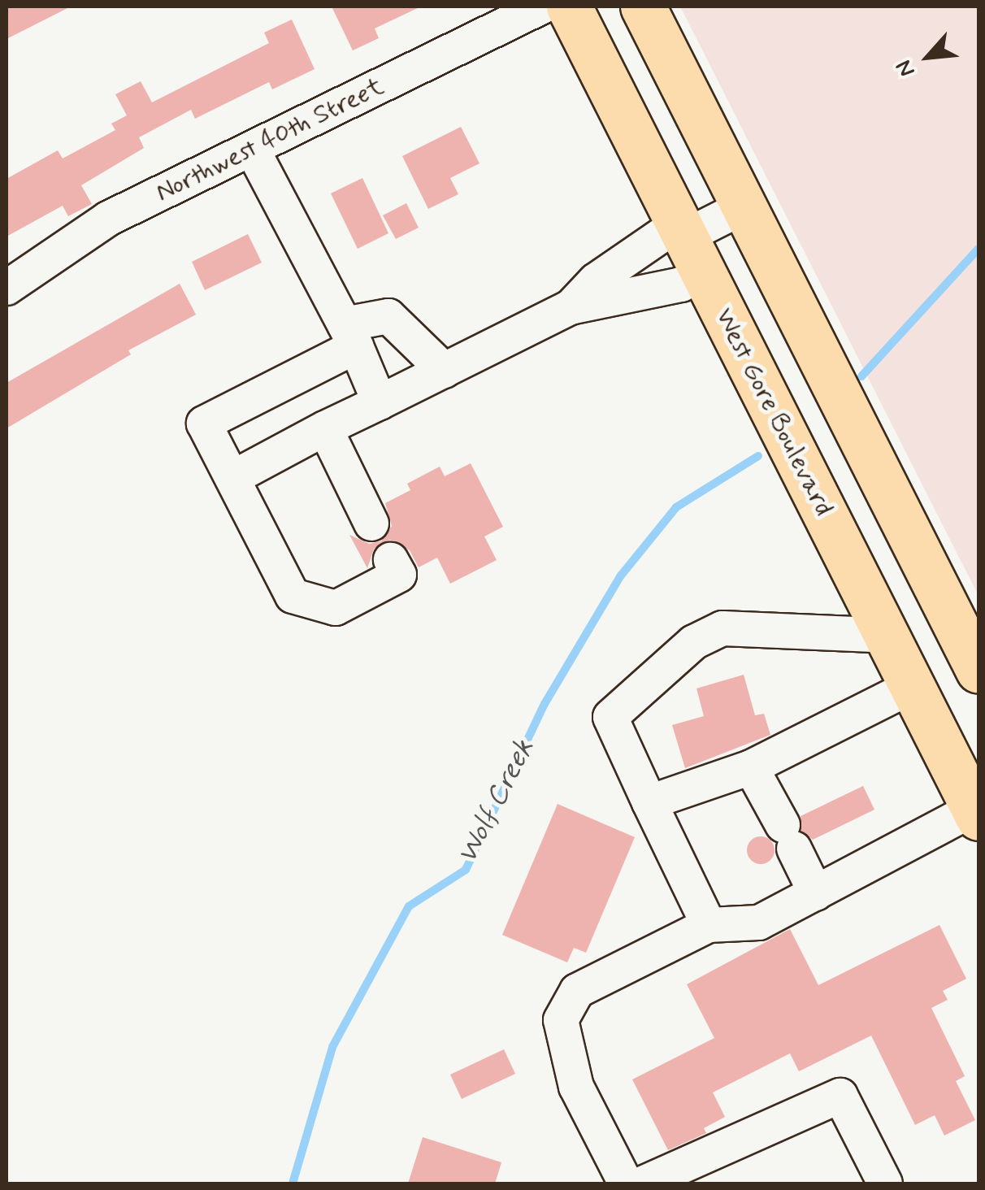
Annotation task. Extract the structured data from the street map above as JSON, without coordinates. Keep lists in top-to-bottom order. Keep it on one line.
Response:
{"streets":{"main road":["West Gore Boulevard"],"street":["Northwest 40th Street"]},"water":["Wolf Creek"],"north":"bottom left"}
